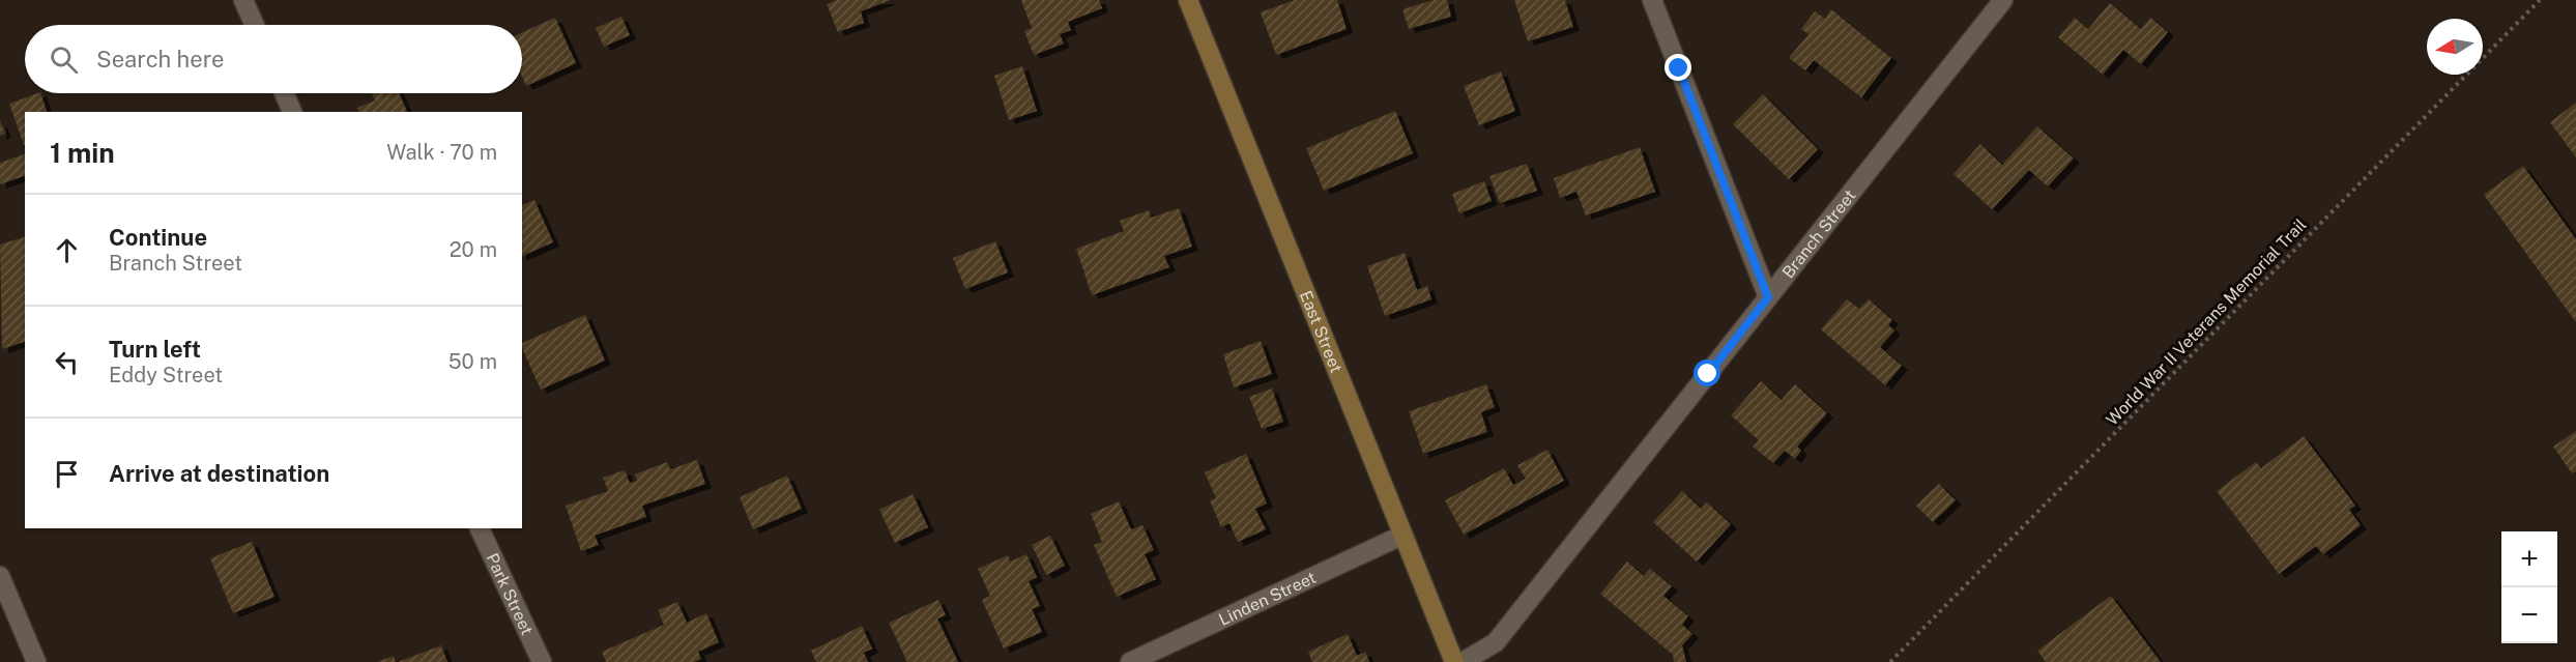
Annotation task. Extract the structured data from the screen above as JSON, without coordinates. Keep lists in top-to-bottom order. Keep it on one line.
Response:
{"streets":{"main road":["East Street"],"street":["Branch Street","Park Street","Linden Street"],"path":["World War II Veterans Memorial Trail"]},"crossings":[["East Street","Linden Street"]],"north":"left","page":{"search":"Search here","heading":["1 min","Walk · 70 m"],"list":[["Continue","Branch Street","20 m"],["Turn left","Eddy Street","50 m"],"Arrive at destination"],"map_buttons":["+","−"]}}
